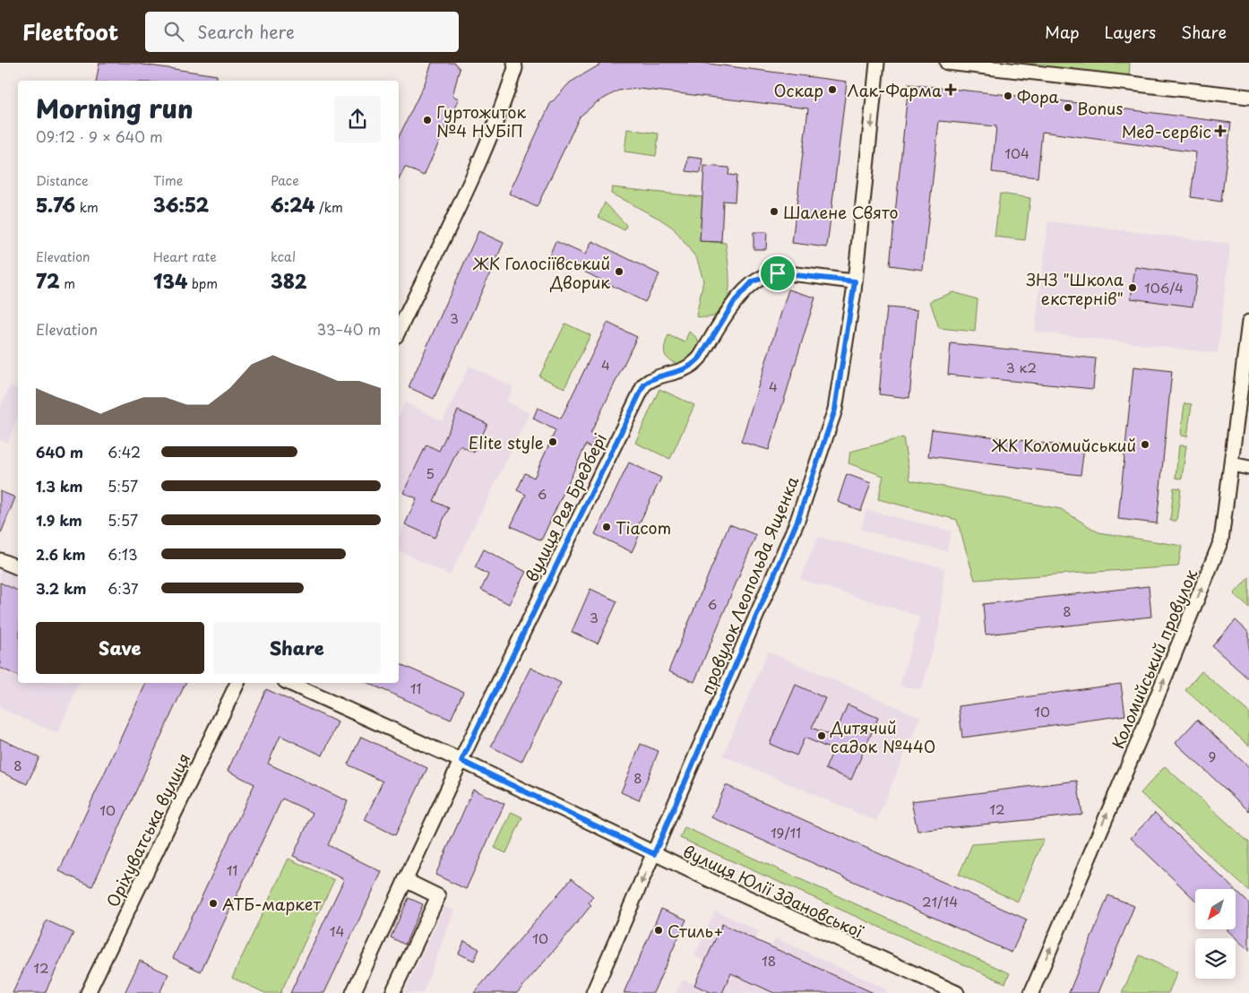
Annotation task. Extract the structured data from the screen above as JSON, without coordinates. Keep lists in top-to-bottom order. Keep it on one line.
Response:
{"streets":{"street":["вулиця Рея Бредбері","провулок Леопольда Ященка","Коломийський провулок","Оріхуватська вулиця","вулиця Юлії Здановської"]},"crossings":[["вулиця Рея Бредбері","провулок Леопольда Ященка"],["вулиця Рея Бредбері","вулиця Юлії Здановської"],["провулок Леопольда Ященка","вулиця Юлії Здановської"]],"one_way":["провулок Леопольда Ященка","Коломийський провулок"],"places":{"other":["Оскар","Фора","Bonus","Гуртожиток №4 НУБіП","Шалене Свято","ЖК Голосіївський Дворик","ЗНЗ \"Школа екстернів\"","Elite style","ЖК Коломийський","Tiacom","Дитячий садок №440","АТБ-маркет","Стиль+"],"health":["Лак-Фарма","Мед-сервіс"]},"house_numbers":["104","106/4","3","4","3 к2","4","5","6","6","8","3","11","10","9","8","8","12","10","19/11","11","21/14","14","10","18","12"],"north":"bottom left","page":{"header":"Fleetfoot","search":"Search here","nav":["Map","Layers","Share"],"heading":["Morning run","09:12 · 9 × 640 m"],"stats":[["Distance","5.76 km"],["Time","36:52"],["Pace","6:24 /km"],["Elevation","72 m"],["Heart rate","134 bpm"],["kcal","382"]],"chart":["Elevation","33–40 m"],"list":[{"name":"640 m","note":"6:42"},{"name":"1.3 km","note":"5:57"},{"name":"1.9 km","note":"5:57"},{"name":"2.6 km","note":"6:13"},{"name":"3.2 km","note":"6:37"}],"buttons":["Save","Share"]}}
